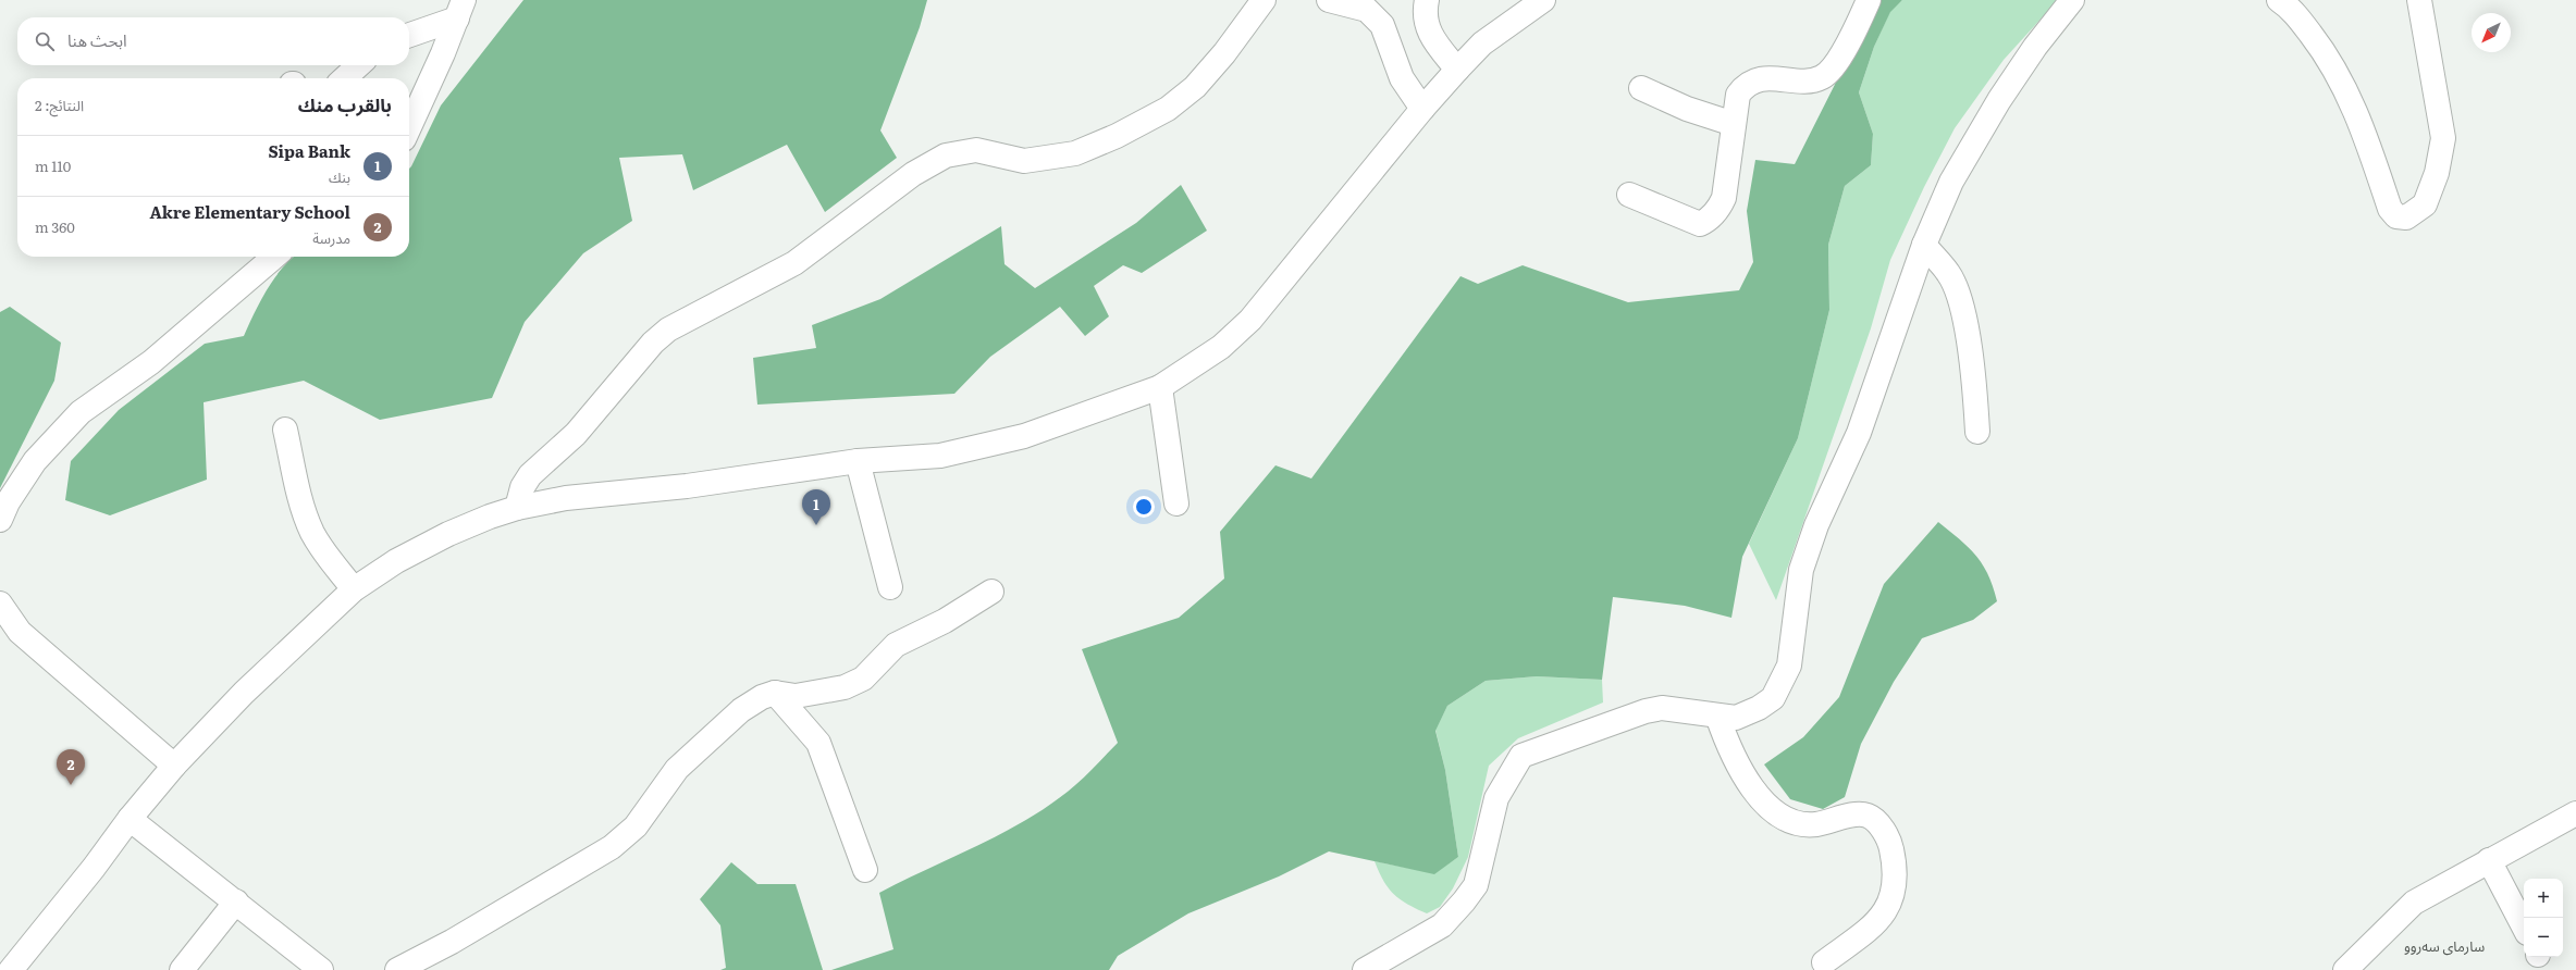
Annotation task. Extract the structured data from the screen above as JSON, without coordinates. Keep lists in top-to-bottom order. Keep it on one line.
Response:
{"districts":["سارمای سەروو"],"north":"bottom left","page":{"search":"ابحث هنا","heading":["بالقرب منك","النتائج: 2"],"list":[{"mark":"1","name":"Sipa Bank","note":"بنك","value":"110 m"},{"mark":"2","name":"Akre Elementary School","note":"مدرسة","value":"360 m"}],"pins":["1","2"],"map_buttons":["+","−"]}}
